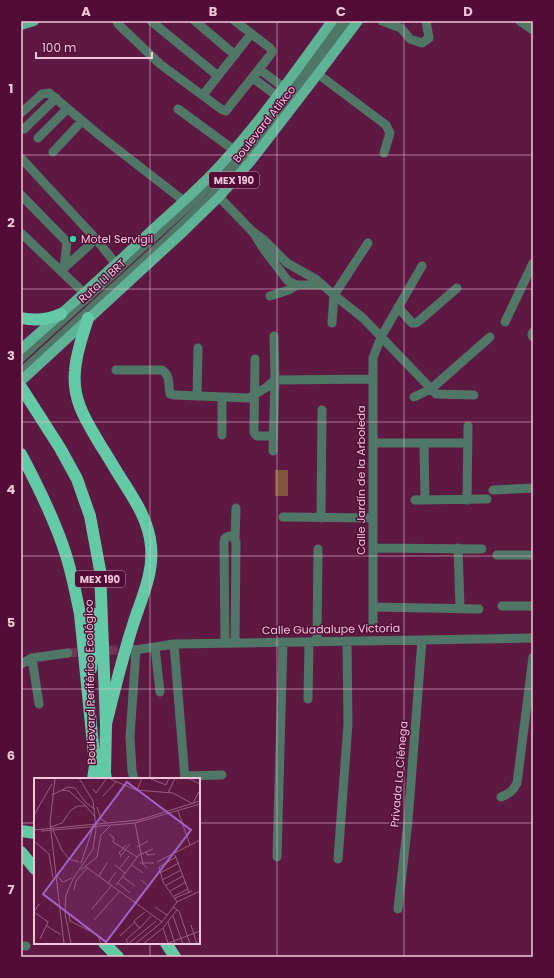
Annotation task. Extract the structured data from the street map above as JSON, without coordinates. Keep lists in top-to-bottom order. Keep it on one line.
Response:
{"streets":{"highway":["MEX 190","Boulevard Periférico Ecológico"],"main road":["Boulevard Atlixco"],"street":["Ruta L1 BRT","Calle Jardín de la Arboleda","Calle Guadalupe Victoria","Privada La Ciénega"]},"crossings":[["Calle Guadalupe Victoria","Privada La Ciénega"]],"places":["Motel Servigil"],"scale_bar":"100 m","grid":{"columns":["A","B","C","D"],"rows":["1","2","3","4","5","6","7"]}}
